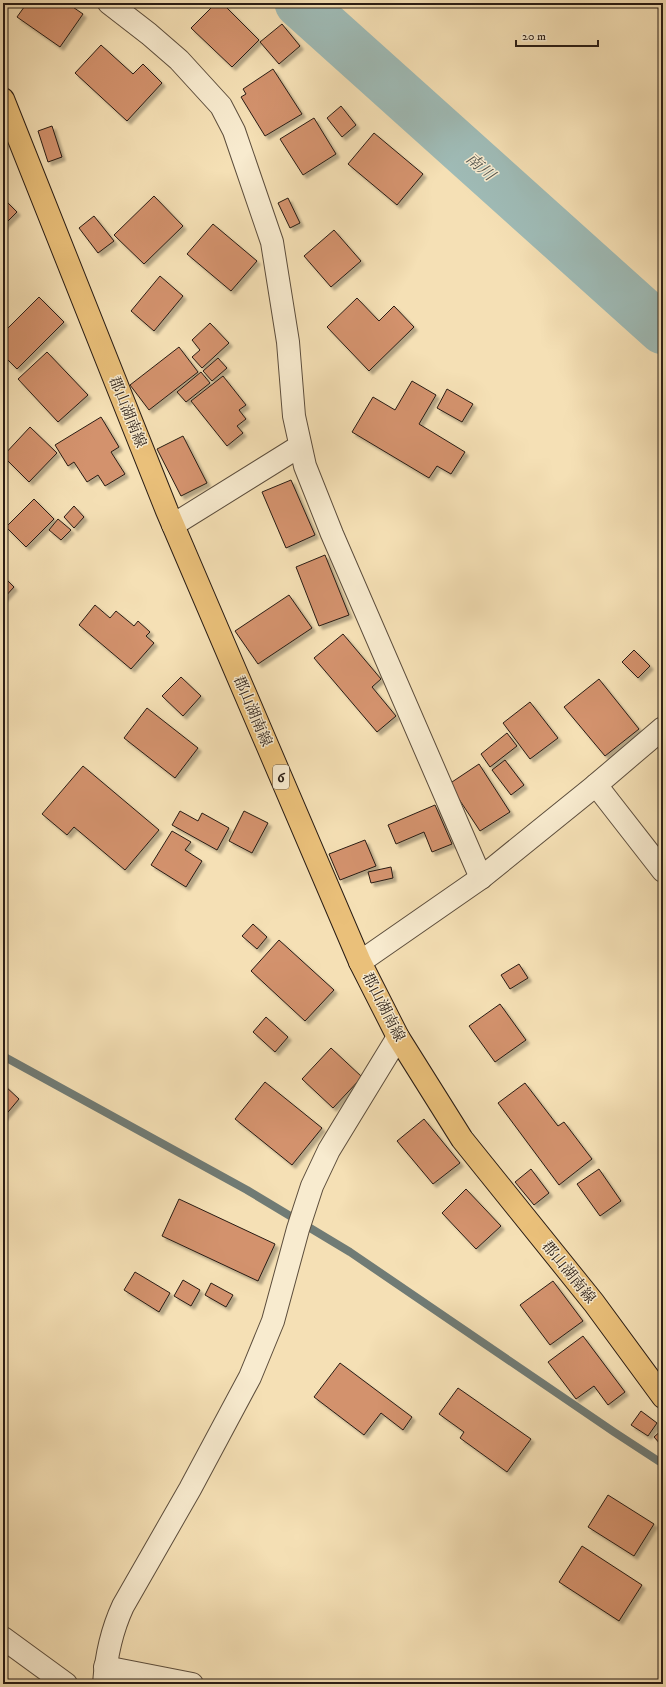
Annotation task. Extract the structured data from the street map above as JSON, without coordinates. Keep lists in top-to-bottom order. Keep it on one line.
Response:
{"streets":{"main road":["郡山湖南線","6"]},"water":["南川"],"scale_bar":"20 m"}
